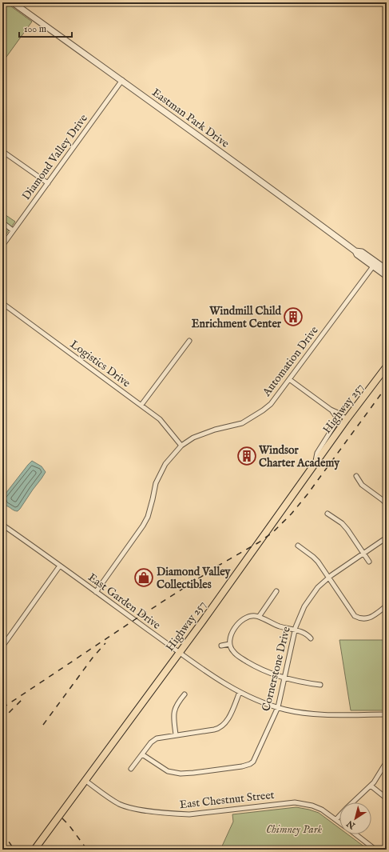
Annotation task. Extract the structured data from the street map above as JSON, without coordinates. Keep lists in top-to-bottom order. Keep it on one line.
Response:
{"streets":{"main road":["Highway 257"],"street":["Eastman Park Drive","Diamond Valley Drive","Automation Drive","Logistics Drive","East Garden Drive","Cornerstone Drive","East Chestnut Street"]},"crossings":[["Eastman Park Drive","Diamond Valley Drive"],["Eastman Park Drive","Automation Drive"],["Automation Drive","Logistics Drive"],["Automation Drive","East Garden Drive"],["Highway 257","East Garden Drive"],["Highway 257","East Chestnut Street"],["East Garden Drive","Cornerstone Drive"]],"parks":["Chimney Park"],"places":{"building":["Windmill Child Enrichment Center","Windsor Charter Academy"],"shop":["Diamond Valley Collectibles"]},"scale_bar":"100 m","north":"bottom left"}
